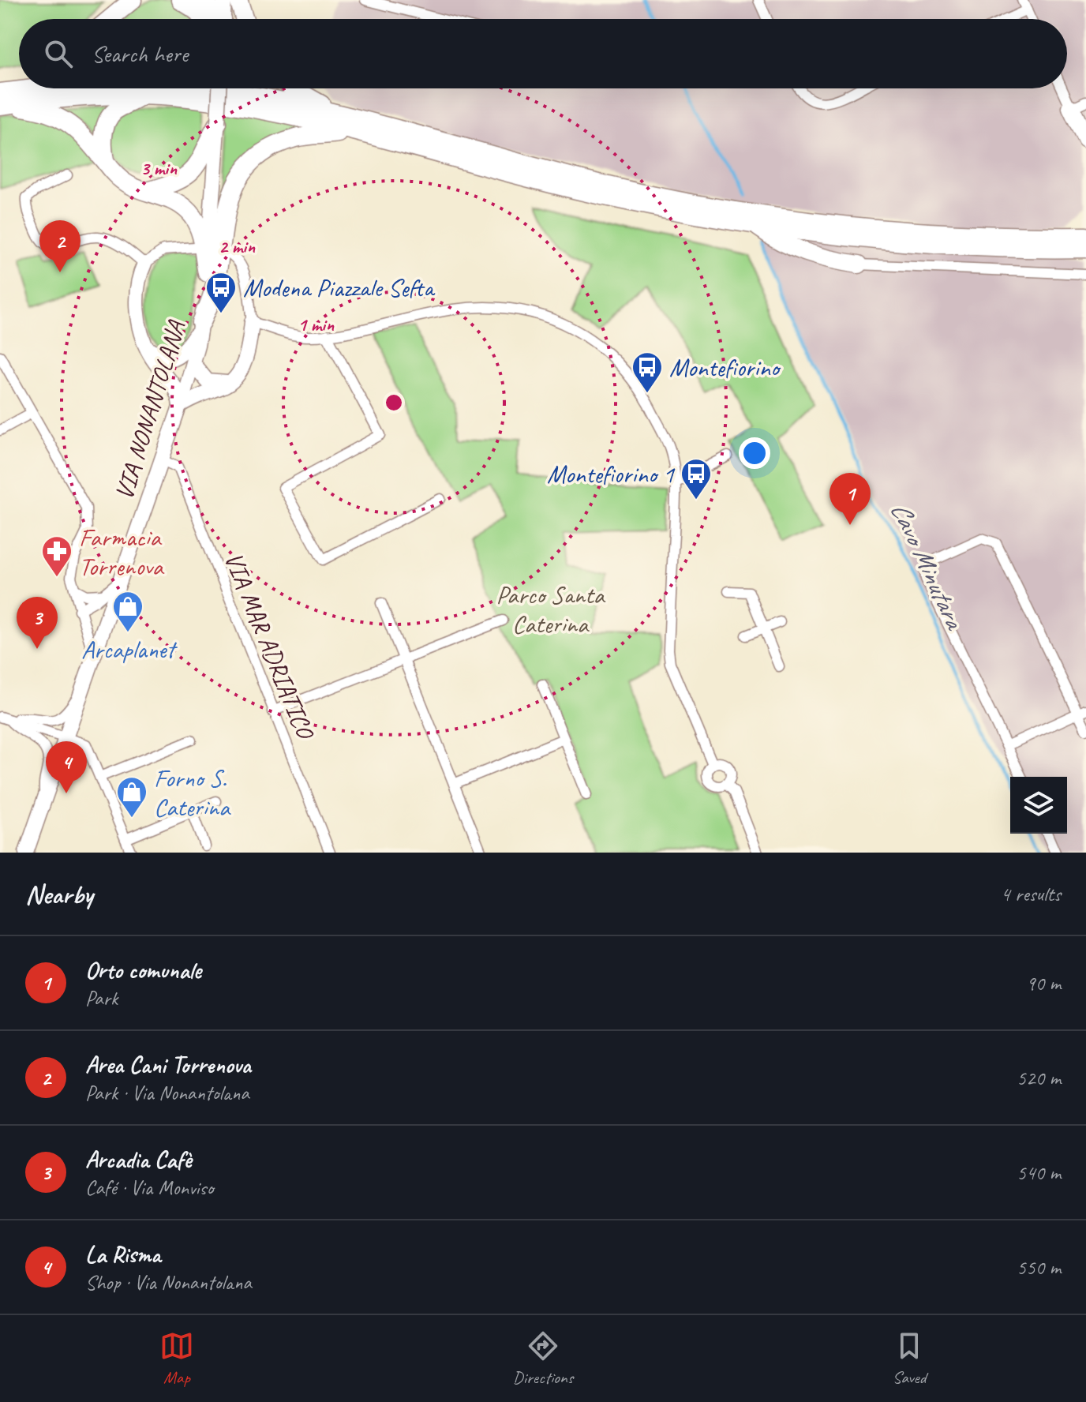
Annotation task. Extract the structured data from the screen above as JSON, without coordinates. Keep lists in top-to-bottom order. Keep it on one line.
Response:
{"streets":{"main road":["VIA NONANTOLANA"],"street":["VIA MAR ADRIATICO"]},"crossings":[["VIA NONANTOLANA","VIA MAR ADRIATICO"]],"water":["Cavo Minutara"],"parks":["Parco Santa Caterina"],"places":{"bus stop":["Modena Piazzale Sefta","Montefiorino","Montefiorino 1"],"pharmacy":["Farmacia Torrenova"],"shop":["Arcaplanet","Forno S. Caterina"]},"page":{"search":"Search here","pins":["2","1","3","4"],"heading":["Nearby","4 results"],"list":[{"mark":"1","name":"Orto comunale","note":"Park","value":"90 m"},{"mark":"2","name":"Area Cani Torrenova","note":"Park · Via Nonantolana","value":"520 m"},{"mark":"3","name":"Arcadia Cafè","note":"Café · Via Monviso","value":"540 m"},{"mark":"4","name":"La Risma","note":"Shop · Via Nonantolana","value":"550 m"}],"nav":["Map","Directions","Saved"]},"rings":["3 min","2 min","1 min"]}
